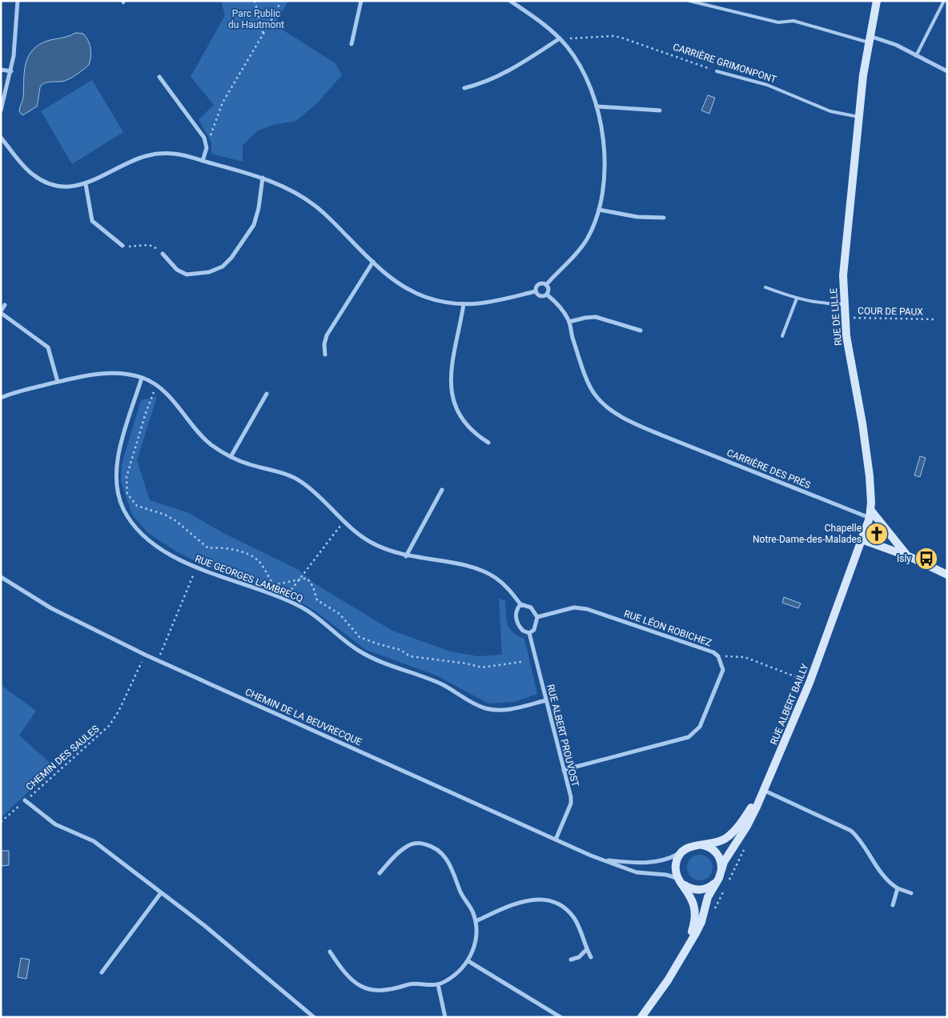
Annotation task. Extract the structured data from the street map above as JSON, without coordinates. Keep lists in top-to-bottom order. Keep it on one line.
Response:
{"streets":{"main road":["RUE DE LILLE","RUE ALBERT BAILLY"],"street":["CARRIÈRE DES PRÉS","RUE GEORGES LAMBRECQ","RUE LÉON ROBICHEZ","CHEMIN DE LA BEUVRECQUE","RUE ALBERT PROUVOST"],"lane":["CARRIÈRE GRIMONPONT"],"path":["COUR DE PAUX","CHEMIN DES SAULES"]},"crossings":[["CARRIÈRE GRIMONPONT","RUE DE LILLE"],["COUR DE PAUX","RUE DE LILLE"],["RUE DE LILLE","CARRIÈRE DES PRÉS"],["RUE DE LILLE","RUE ALBERT BAILLY"],["RUE GEORGES LAMBRECQ","RUE ALBERT PROUVOST"],["RUE LÉON ROBICHEZ","RUE ALBERT PROUVOST"],["CHEMIN DE LA BEUVRECQUE","RUE ALBERT PROUVOST"],["CHEMIN DE LA BEUVRECQUE","CHEMIN DES SAULES"]],"parks":["Parc Public du Hautmont"],"places":{"church":["Chapelle Notre-Dame-des-Malades"],"bus stop":["Isly"]}}
